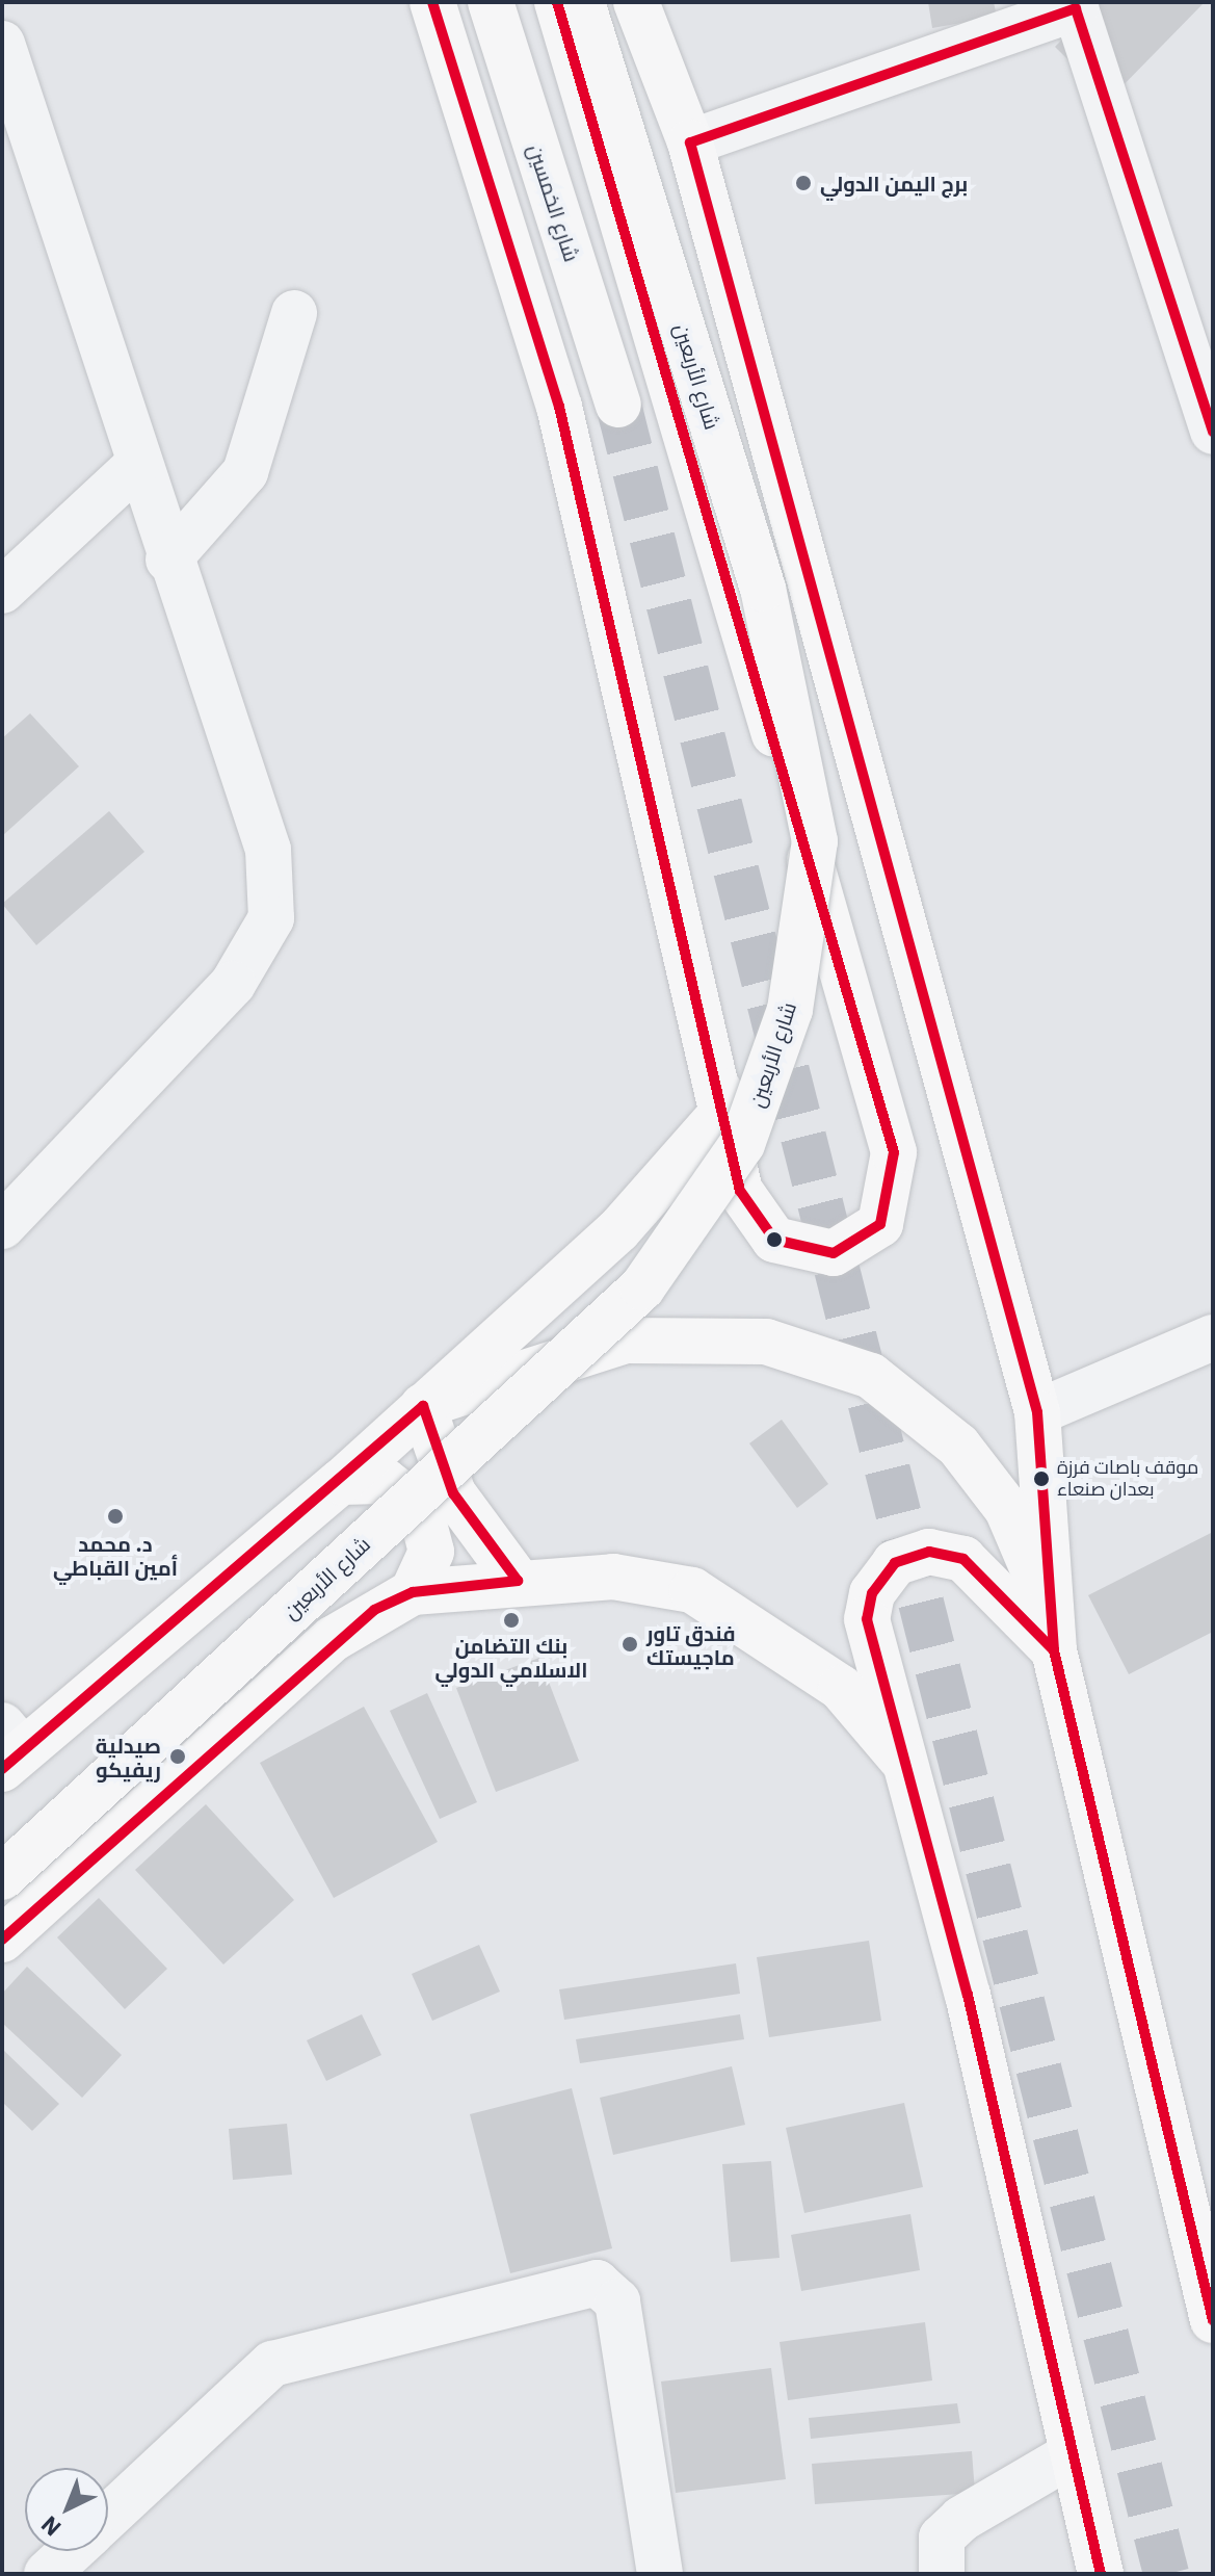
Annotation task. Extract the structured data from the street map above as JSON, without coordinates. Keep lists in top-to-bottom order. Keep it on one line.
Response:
{"streets":{"main road":["شارع الخمسين","شارع الأربعين"]},"places":["برج اليمن الدولي","موقف باصات فرزة بعدان صنعاء","د. محمد أمين القباطي","بنك التضامن الاسلامي الدولي","فندق تاور ماجيستك","صيدلية ريفيكو"],"north":"bottom left"}
